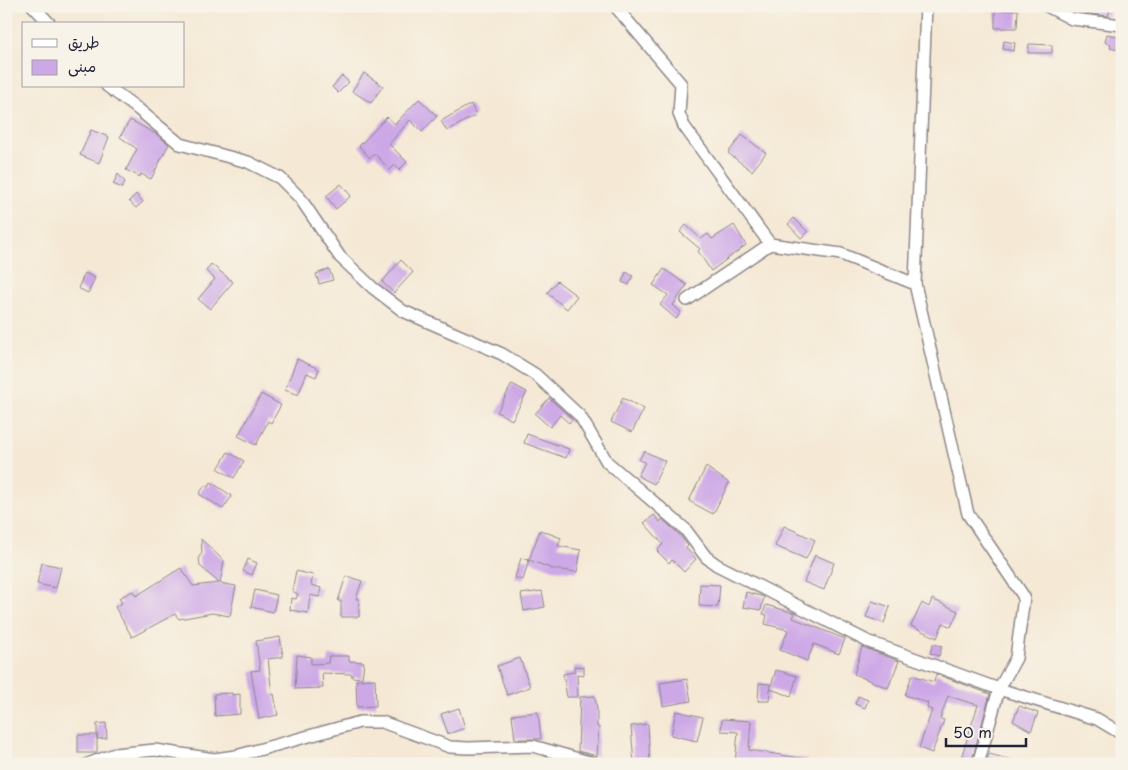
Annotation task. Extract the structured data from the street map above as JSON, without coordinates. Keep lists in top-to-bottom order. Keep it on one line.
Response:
{"legend":["طريق","مبنى"],"scale_bar":"50 m"}
